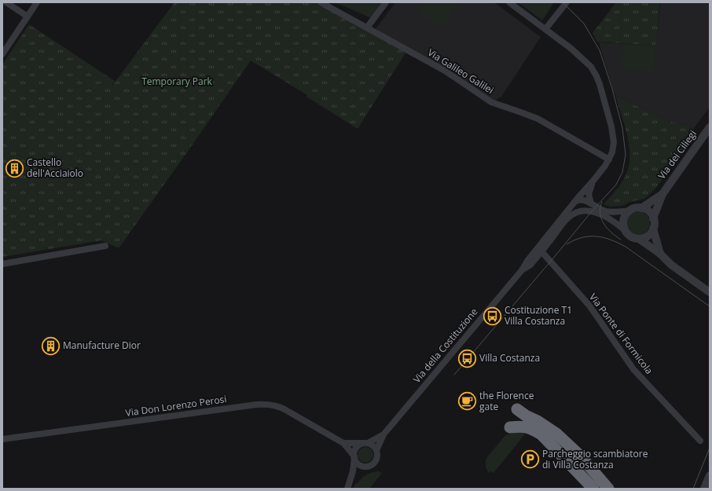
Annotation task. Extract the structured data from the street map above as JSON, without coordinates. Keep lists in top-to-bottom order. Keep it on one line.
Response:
{"streets":{"street":["Via Galileo Galilei","Via dei Ciliegi","Via Ponte di Formicola","Via della Costituzione","Via Don Lorenzo Perosi"]},"crossings":[["Via Galileo Galilei","Via della Costituzione"],["Via dei Ciliegi","Via della Costituzione"],["Via Ponte di Formicola","Via della Costituzione"],["Via della Costituzione","Via Don Lorenzo Perosi"]],"parks":["Temporary Park"],"places":{"building":["Castello dell'Acciaiolo","Manufacture Dior"],"bus stop":["Costituzione T1 Villa Costanza","Villa Costanza"],"cafe":["the Florence gate"],"parking":["Parcheggio scambiatore di Villa Costanza"]}}
